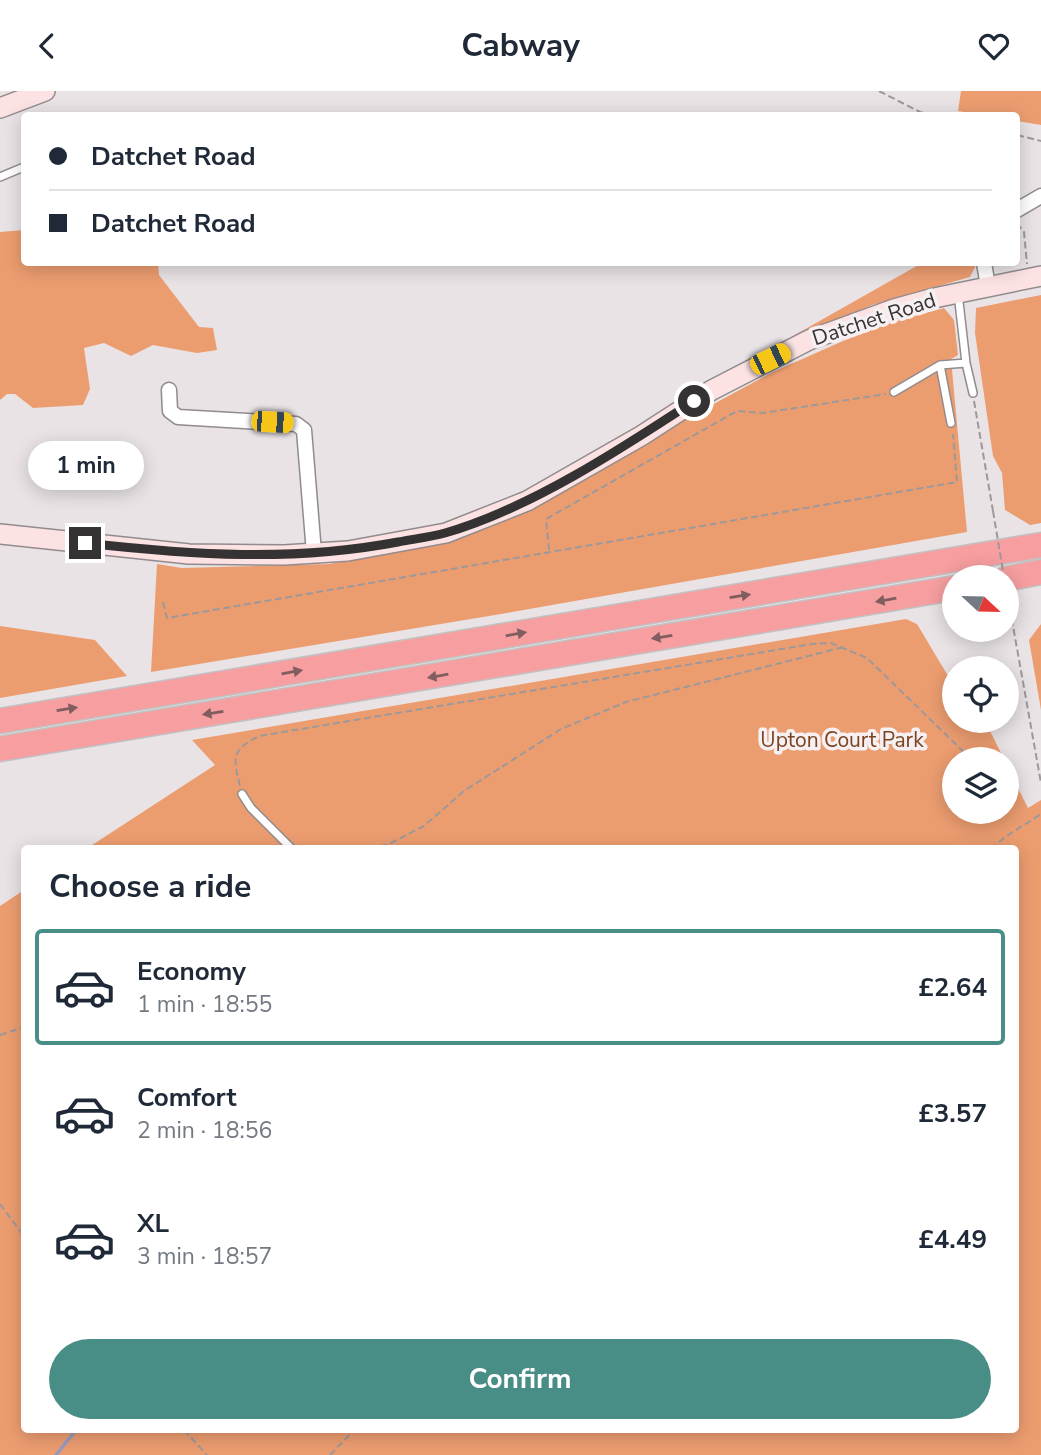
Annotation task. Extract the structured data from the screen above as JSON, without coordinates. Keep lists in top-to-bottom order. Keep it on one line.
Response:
{"streets":{"main road":["Datchet Road"]},"parks":["Upton Court Park"],"north":"right","page":{"header":"Cabway","banner":["Datchet Road","Datchet Road"],"bubble":"1 min","heading":"Choose a ride","list":[{"name":"Economy","note":"1 min · 18:55","value":"£2.64"},{"name":"Comfort","note":"2 min · 18:56","value":"£3.57"},{"name":"XL","note":"3 min · 18:57","value":"£4.49"}],"buttons":"Confirm"}}
